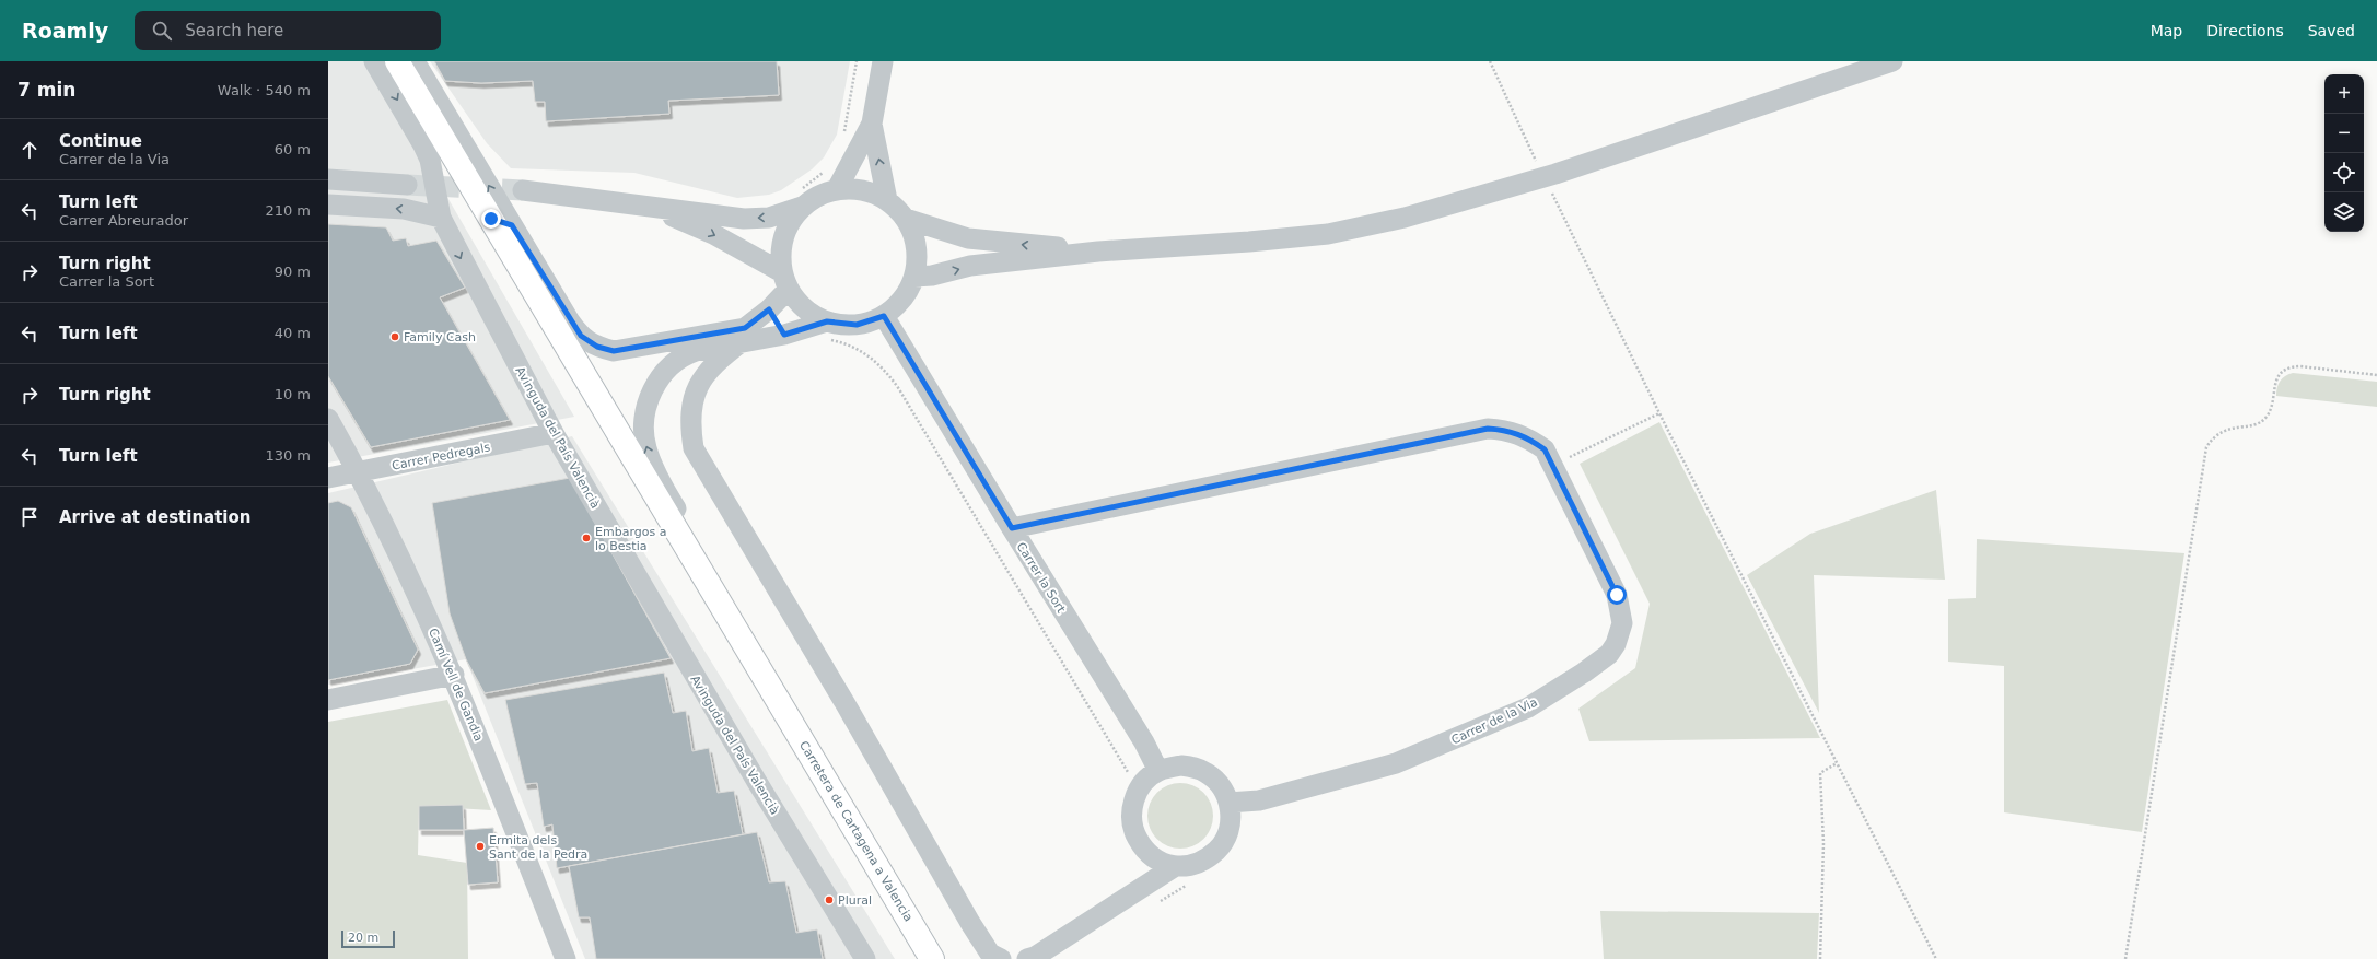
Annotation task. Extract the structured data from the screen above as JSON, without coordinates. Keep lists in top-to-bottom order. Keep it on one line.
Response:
{"streets":{"main road":["Carretera de Cartagena a Valencia"],"street":["Avinguda del País Valencià","Carrer Pedregals","Carrer la Sort","Camí Vell de Gandia","Carrer de la Via"]},"crossings":[["Avinguda del País Valencià","Carrer Pedregals"],["Carrer Pedregals","Camí Vell de Gandia"],["Carrer la Sort","Carrer de la Via"]],"places":["Family Cash","Embargos a lo Bestia","Ermita dels Sant de la Pedra","Plural"],"scale_bar":"20 m","page":{"header":"Roamly","search":"Search here","nav":["Map","Directions","Saved"],"heading":["7 min","Walk · 540 m"],"map_buttons":["+","−"],"list":[["Continue","Carrer de la Via","60 m"],["Turn left","Carrer Abreurador","210 m"],["Turn right","Carrer la Sort","90 m"],["Turn left","40 m"],["Turn right","10 m"],["Turn left","130 m"],"Arrive at destination"],"scale":"20 m"}}
